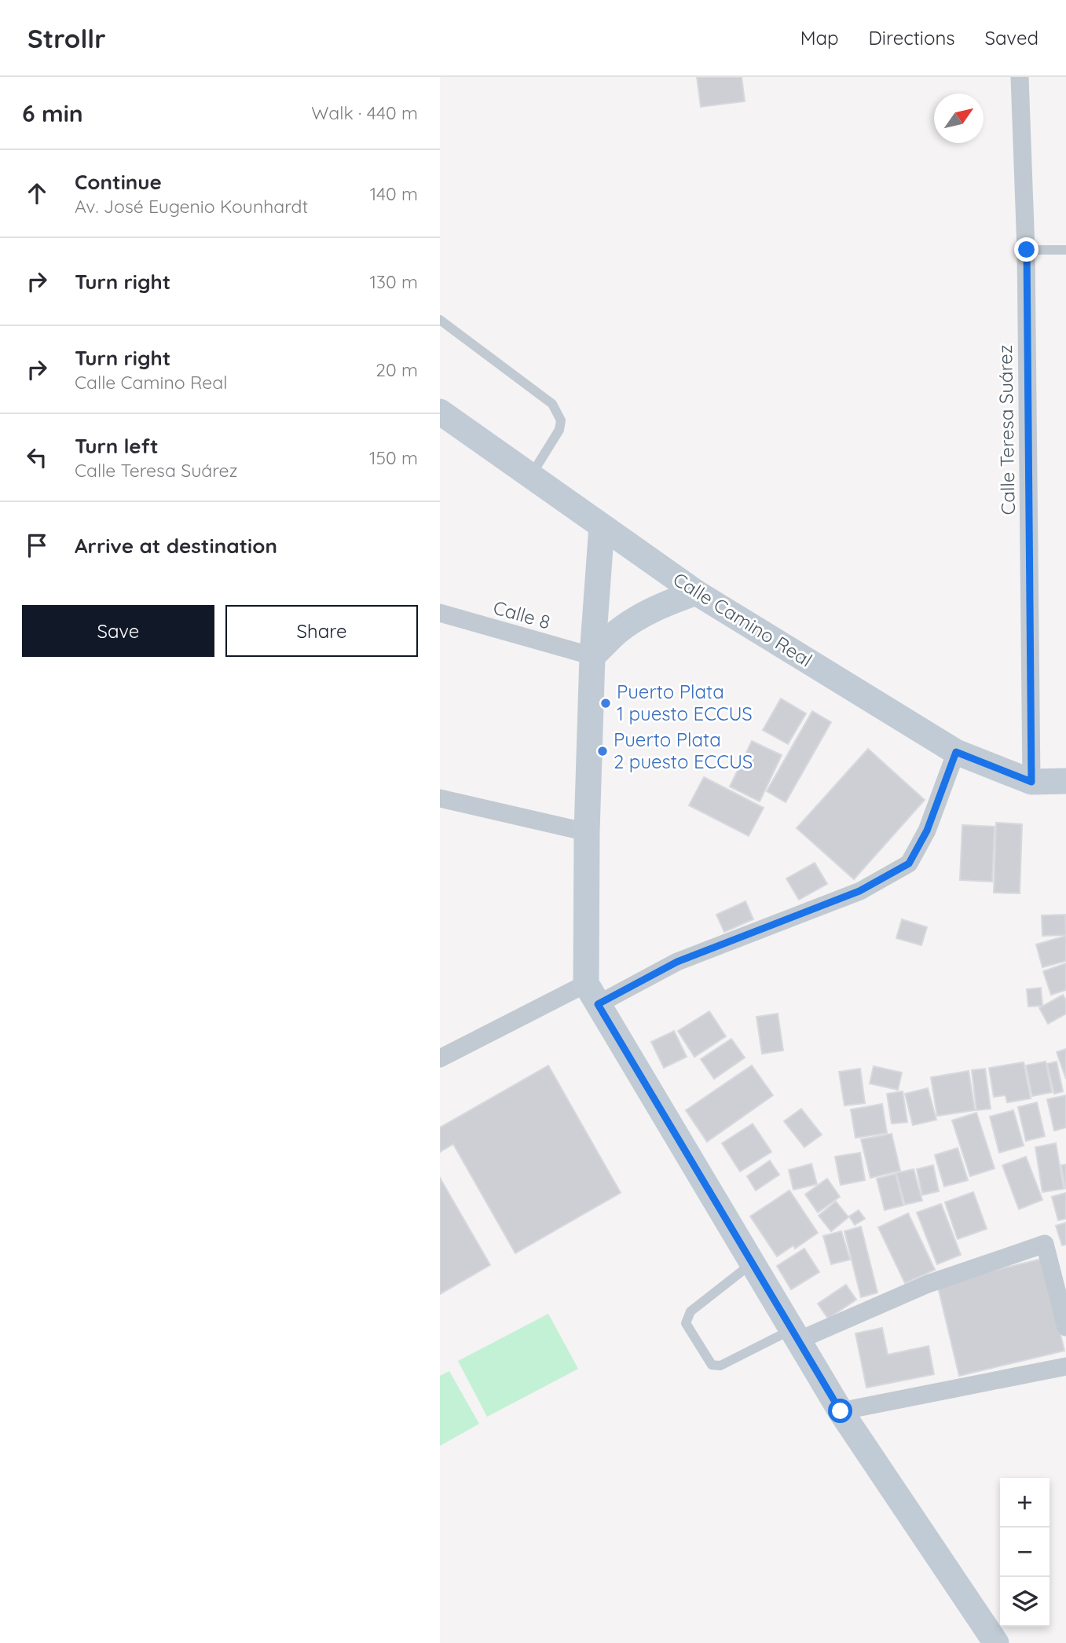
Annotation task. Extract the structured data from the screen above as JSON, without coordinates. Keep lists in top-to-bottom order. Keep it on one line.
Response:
{"streets":{"street":["Calle Teresa Suárez","Calle 8","Calle Camino Real"]},"crossings":[["Calle Teresa Suárez","Calle Camino Real"]],"places":["Puerto Plata 1 puesto ECCUS","Puerto Plata 2 puesto ECCUS"],"north":"top right","page":{"header":"Strollr","nav":["Map","Directions","Saved"],"heading":["6 min","Walk · 440 m"],"list":[["Continue","Av. José Eugenio Kounhardt","140 m"],["Turn right","130 m"],["Turn right","Calle Camino Real","20 m"],["Turn left","Calle Teresa Suárez","150 m"],"Arrive at destination"],"buttons":["Save","Share"],"map_buttons":["+","−"]}}
